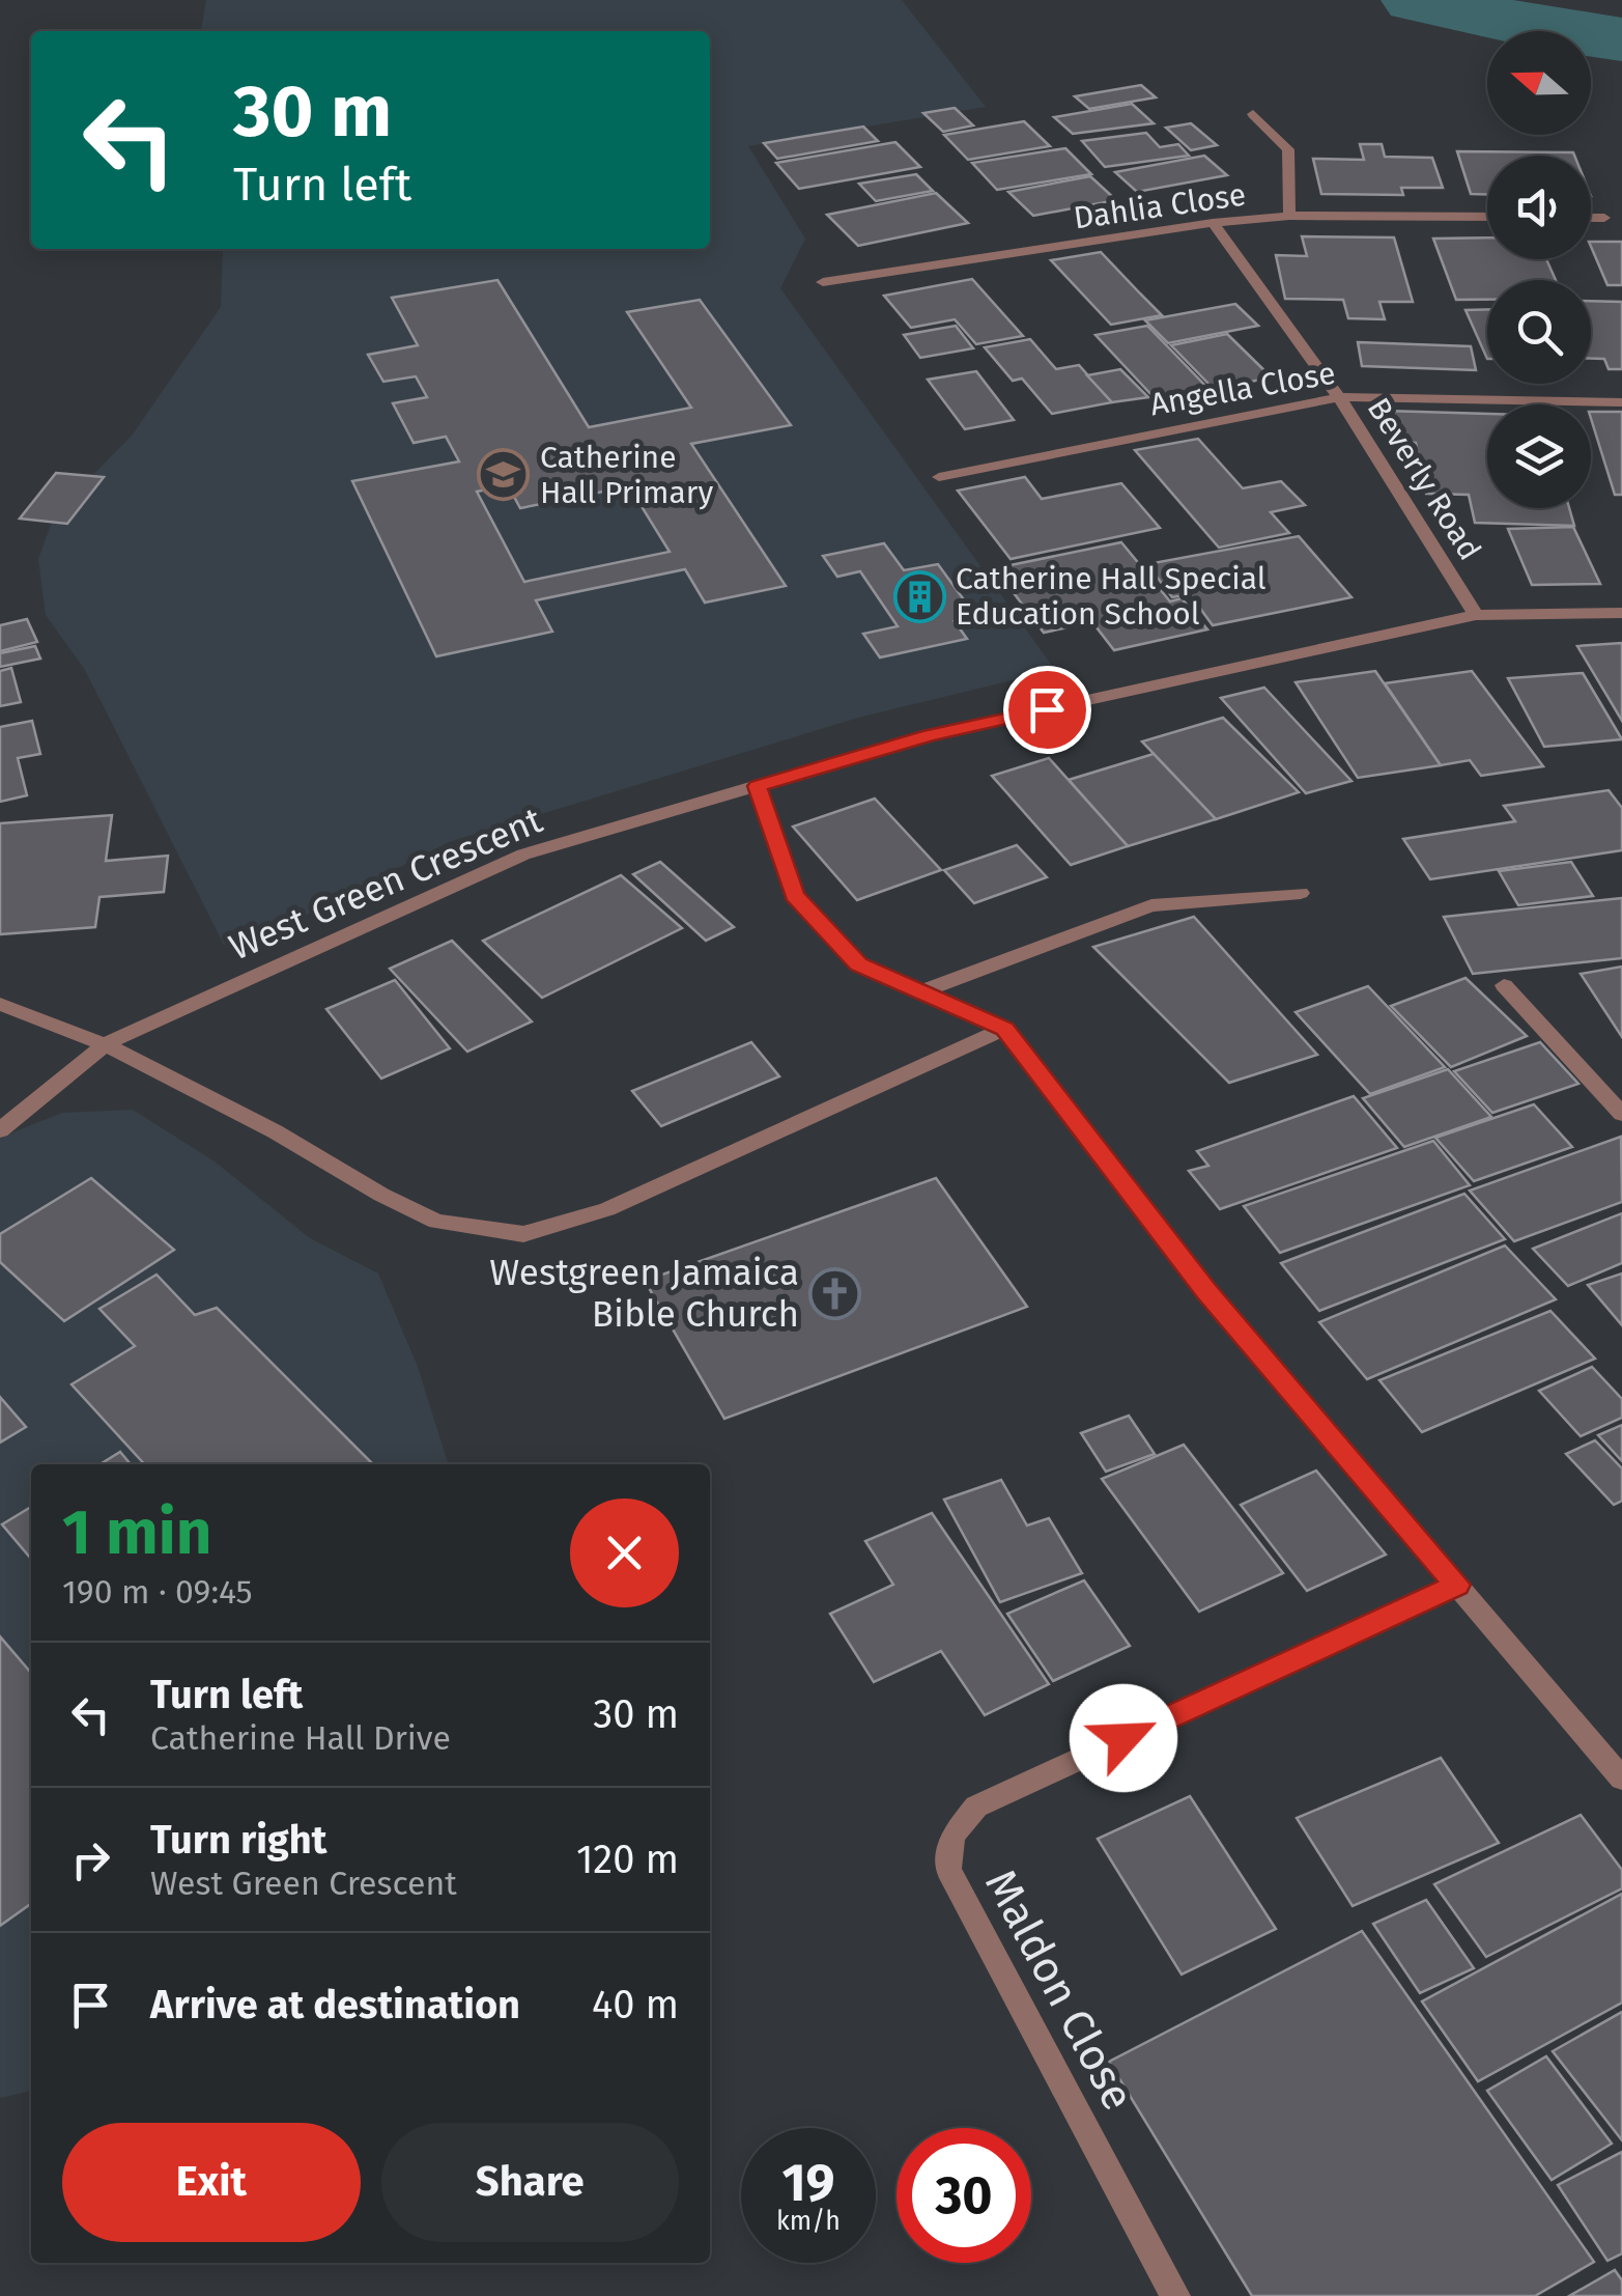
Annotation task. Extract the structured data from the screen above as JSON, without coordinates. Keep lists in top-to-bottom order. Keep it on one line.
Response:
{"streets":{"street":["Dahlia Close","Angella Close","Beverly Road","West Green Crescent","Maldon Close"]},"crossings":[["Dahlia Close","Beverly Road"],["Angella Close","Beverly Road"],["Beverly Road","West Green Crescent"]],"places":{"school or university":["Catherine Hall Primary"],"building":["Catherine Hall Special Education School"],"church":["Westgreen Jamaica Bible Church"]},"north":"left","page":{"turn":["30 m","Turn left"],"heading":["1 min","190 m · 09:45"],"list":[{"name":"Turn left","note":"Catherine Hall Drive","value":"30 m"},{"name":"Turn right","note":"West Green Crescent","value":"120 m"},{"name":"Arrive at destination","value":"40 m"}],"buttons":["Exit","Share"],"speed":"19 km/h","limit":"30"}}
